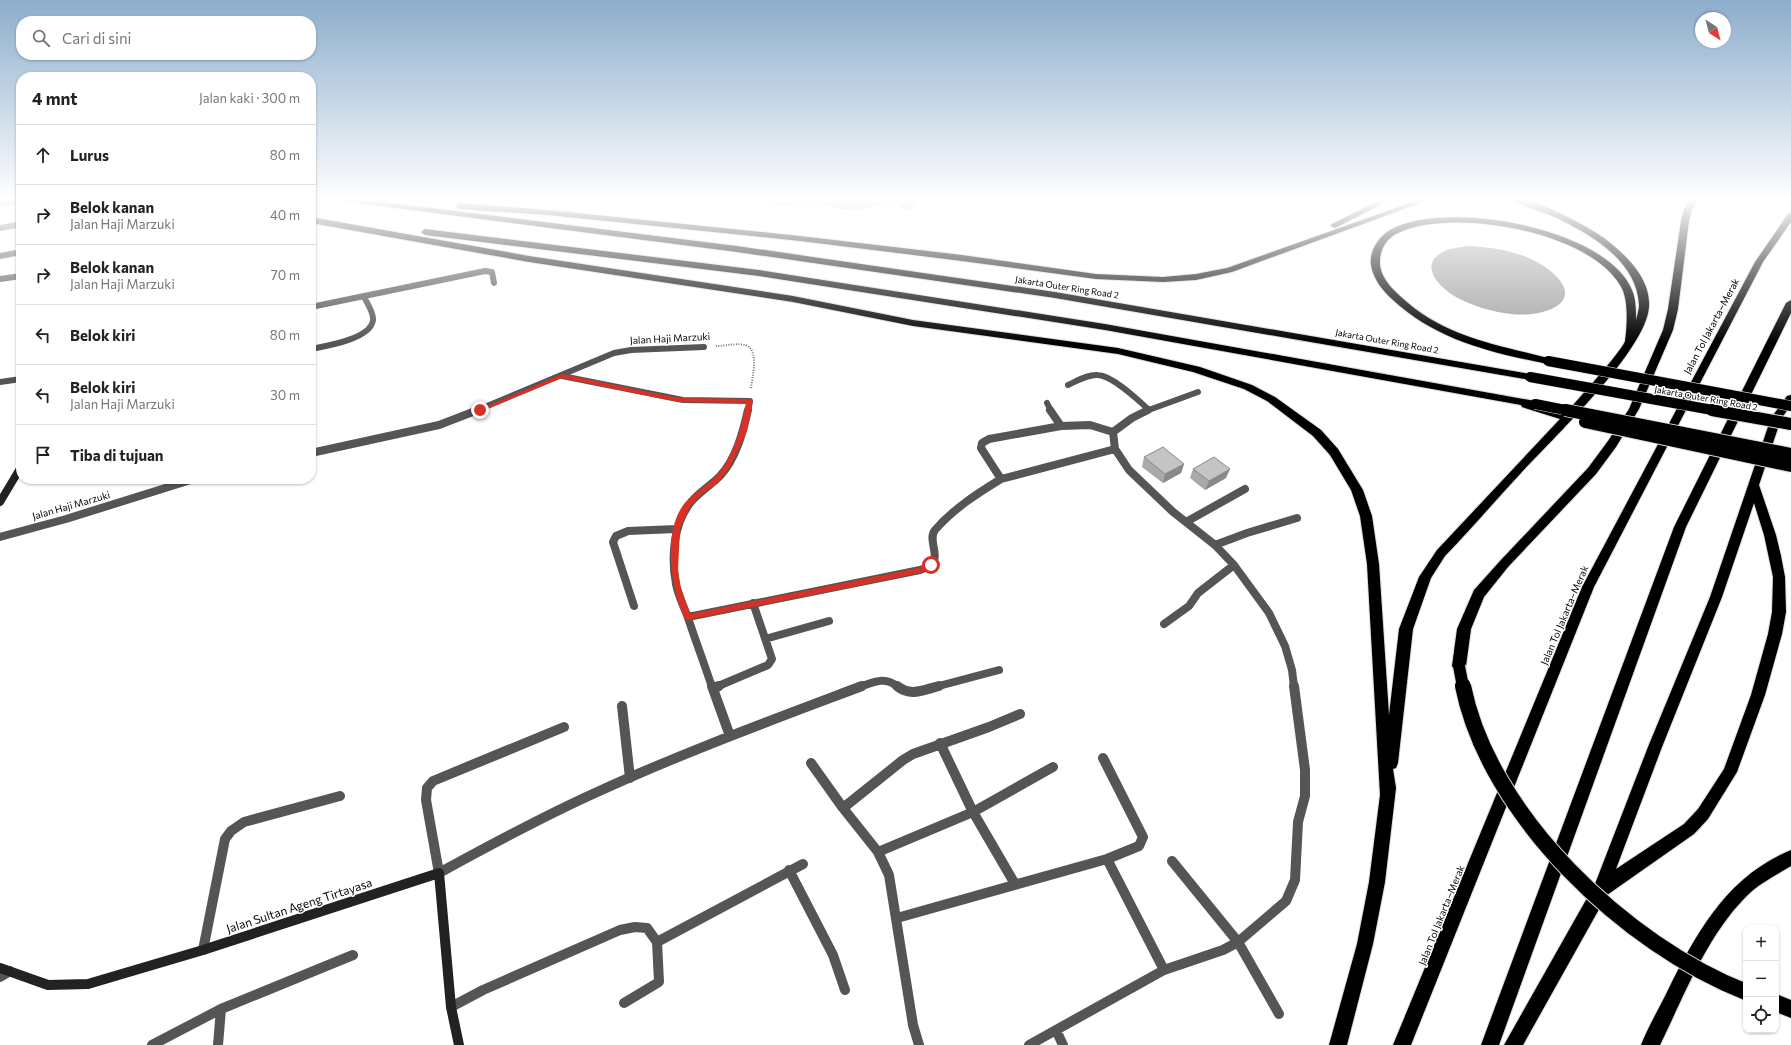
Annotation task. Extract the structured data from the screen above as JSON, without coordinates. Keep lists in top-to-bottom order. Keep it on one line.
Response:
{"streets":{"highway":["Jakarta Outer Ring Road 2","Jalan Tol Jakarta–Merak"],"main road":["Jalan Sultan Ageng Tirtayasa"],"street":["Jalan Haji Marzuki"]},"north":"bottom right","page":{"search":"Cari di sini","heading":["4 mnt","Jalan kaki · 300 m"],"list":[["Lurus","80 m"],["Belok kanan","Jalan Haji Marzuki","40 m"],["Belok kanan","Jalan Haji Marzuki","70 m"],["Belok kiri","80 m"],["Belok kiri","Jalan Haji Marzuki","30 m"],"Tiba di tujuan"],"map_buttons":["+","−"]}}
